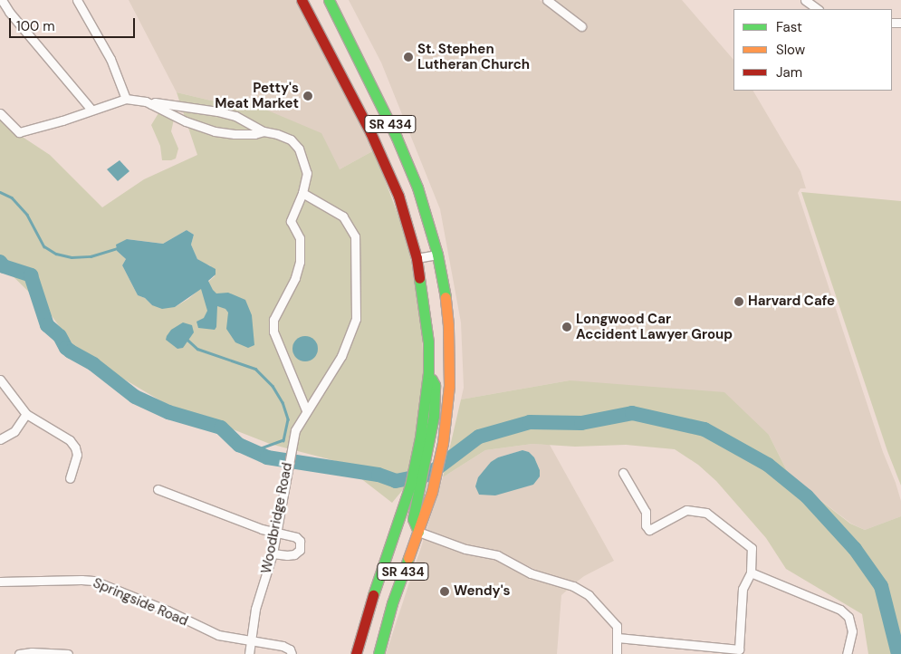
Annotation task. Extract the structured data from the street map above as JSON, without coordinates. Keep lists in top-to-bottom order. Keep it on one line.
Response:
{"streets":{"main road":["SR 434"],"street":["Woodbridge Road","Springside Road"]},"crossings":[["Woodbridge Road","Springside Road"]],"places":["St. Stephen Lutheran Church","Petty's Meat Market","Harvard Cafe","Longwood Car Accident Lawyer Group","Wendy's"],"legend":["Fast","Slow","Jam"],"scale_bar":"100 m"}
